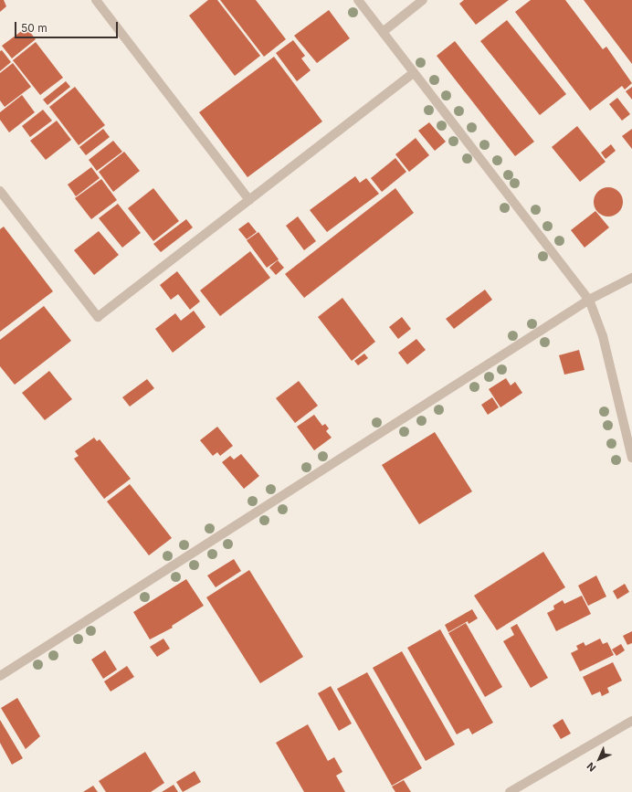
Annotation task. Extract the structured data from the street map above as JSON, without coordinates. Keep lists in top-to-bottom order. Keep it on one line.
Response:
{"scale_bar":"50 m","north":"bottom left"}
